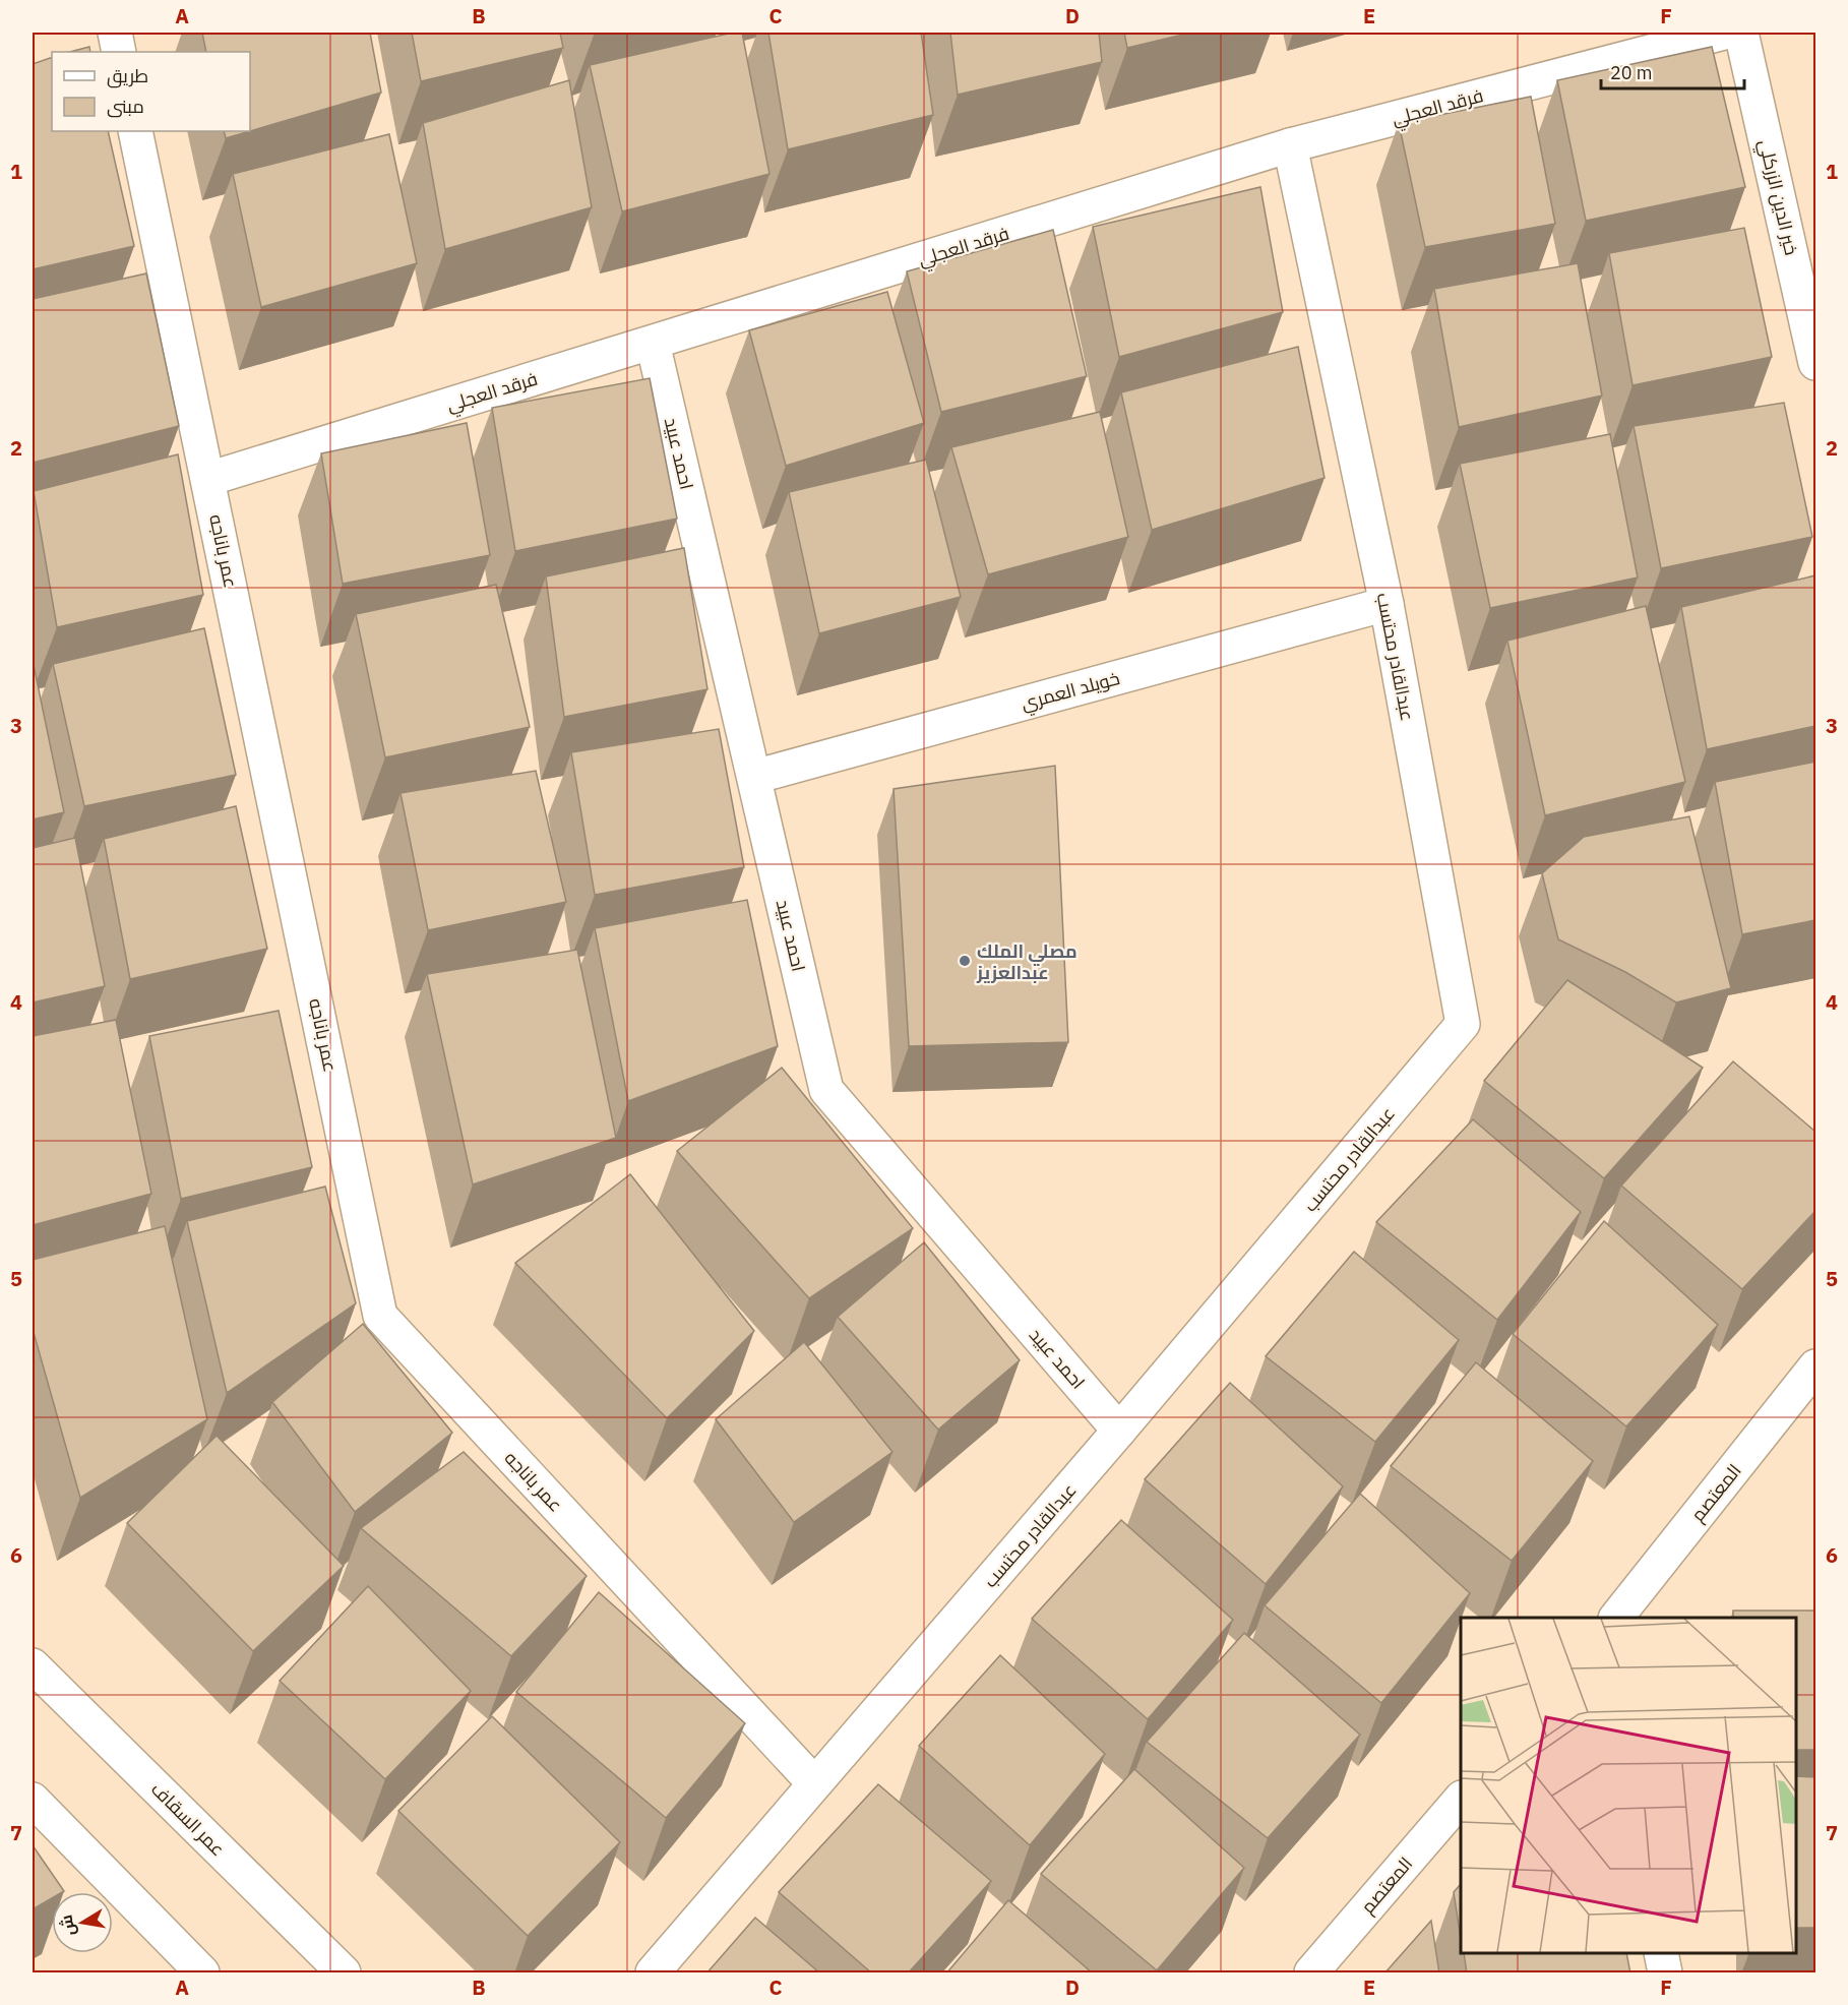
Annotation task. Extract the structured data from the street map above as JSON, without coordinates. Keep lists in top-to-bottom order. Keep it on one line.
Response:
{"streets":{"street":["فرقد العجلي","خير الدين الزركلي","احمد عبيد","عمر باناجه","عبدالقادر محتسب","خويلد العمري","المعتصم","عمر السقاف"]},"crossings":[["فرقد العجلي","احمد عبيد"],["فرقد العجلي","عمر باناجه"],["فرقد العجلي","عبدالقادر محتسب"],["احمد عبيد","عبدالقادر محتسب"],["احمد عبيد","خويلد العمري"],["عمر باناجه","عبدالقادر محتسب"],["عبدالقادر محتسب","خويلد العمري"]],"places":["مصلي الملك عبدالعزيز"],"legend":["طريق","مبنى"],"scale_bar":"20 m","north":"left","grid":{"columns":["A","B","C","D","E","F"],"rows":["1","2","3","4","5","6","7"]}}
